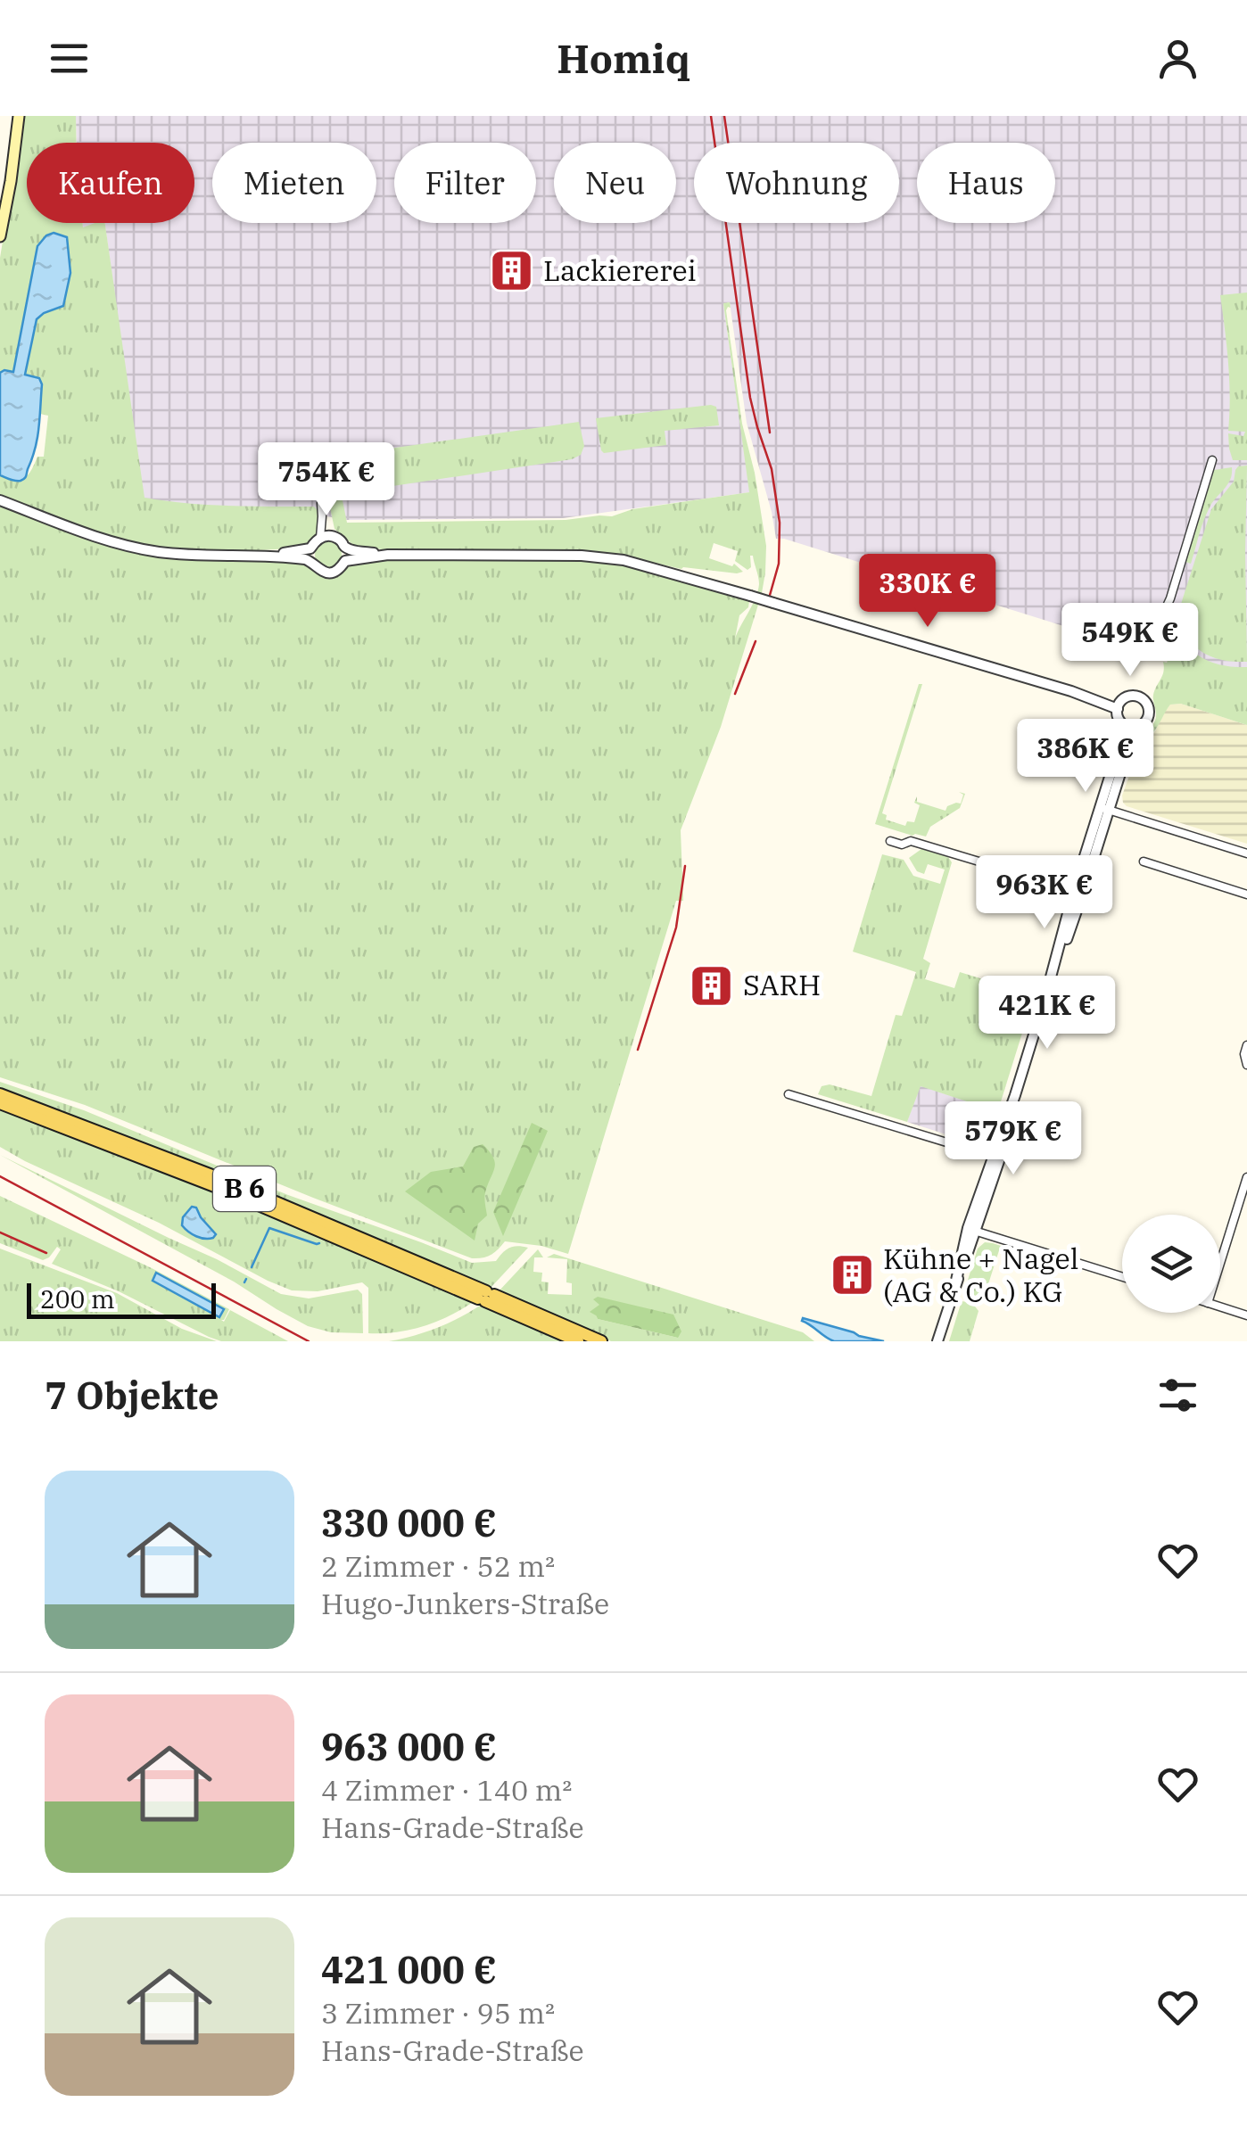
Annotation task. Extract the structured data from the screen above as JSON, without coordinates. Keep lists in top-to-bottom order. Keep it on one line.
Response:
{"streets":{"main road":["B 6"]},"places":{"building":["Lackiererei","SARH","Kühne + Nagel (AG & Co.) KG"]},"scale_bar":"200 m","page":{"header":"Homiq","chip":["Kaufen","Mieten","Filter","Neu","Wohnung","Haus"],"price":["754K €","330K €","549K €","386K €","963K €","421K €","579K €"],"scale":"200 m","heading":"7 Objekte","list":[{"name":"330 000 €","note":"2 Zimmer · 52 m² · Hugo-Junkers-Straße"},{"name":"963 000 €","note":"4 Zimmer · 140 m² · Hans-Grade-Straße"},{"name":"421 000 €","note":"3 Zimmer · 95 m² · Hans-Grade-Straße"}]}}
